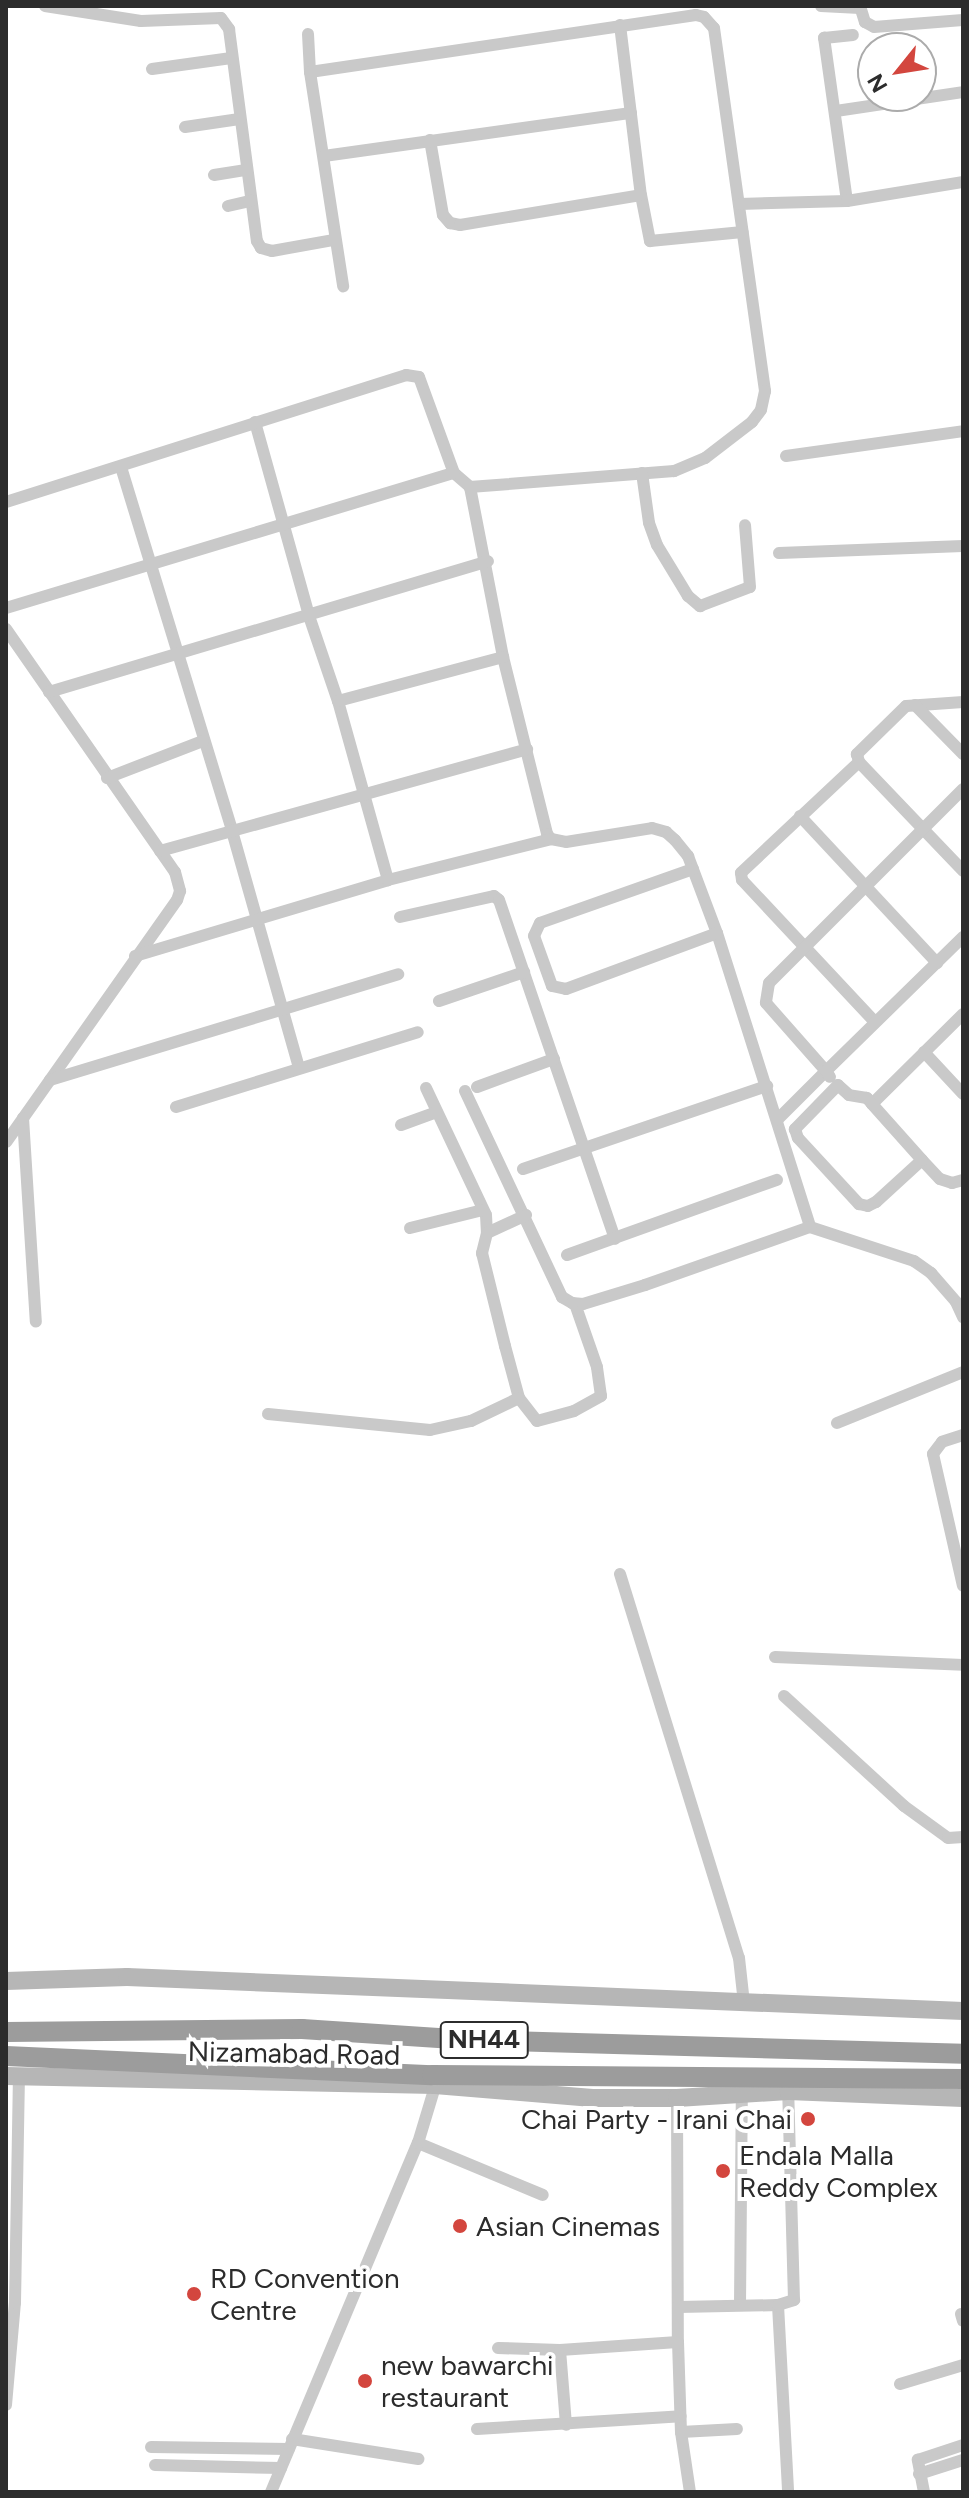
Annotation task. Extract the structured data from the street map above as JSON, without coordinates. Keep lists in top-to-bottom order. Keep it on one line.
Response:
{"streets":{"highway":["NH44","Nizamabad Road"]},"places":["Chai Party - Irani Chai","Endala Malla Reddy Complex","Asian Cinemas","RD Convention Centre","new bawarchi restaurant"],"north":"bottom left"}
